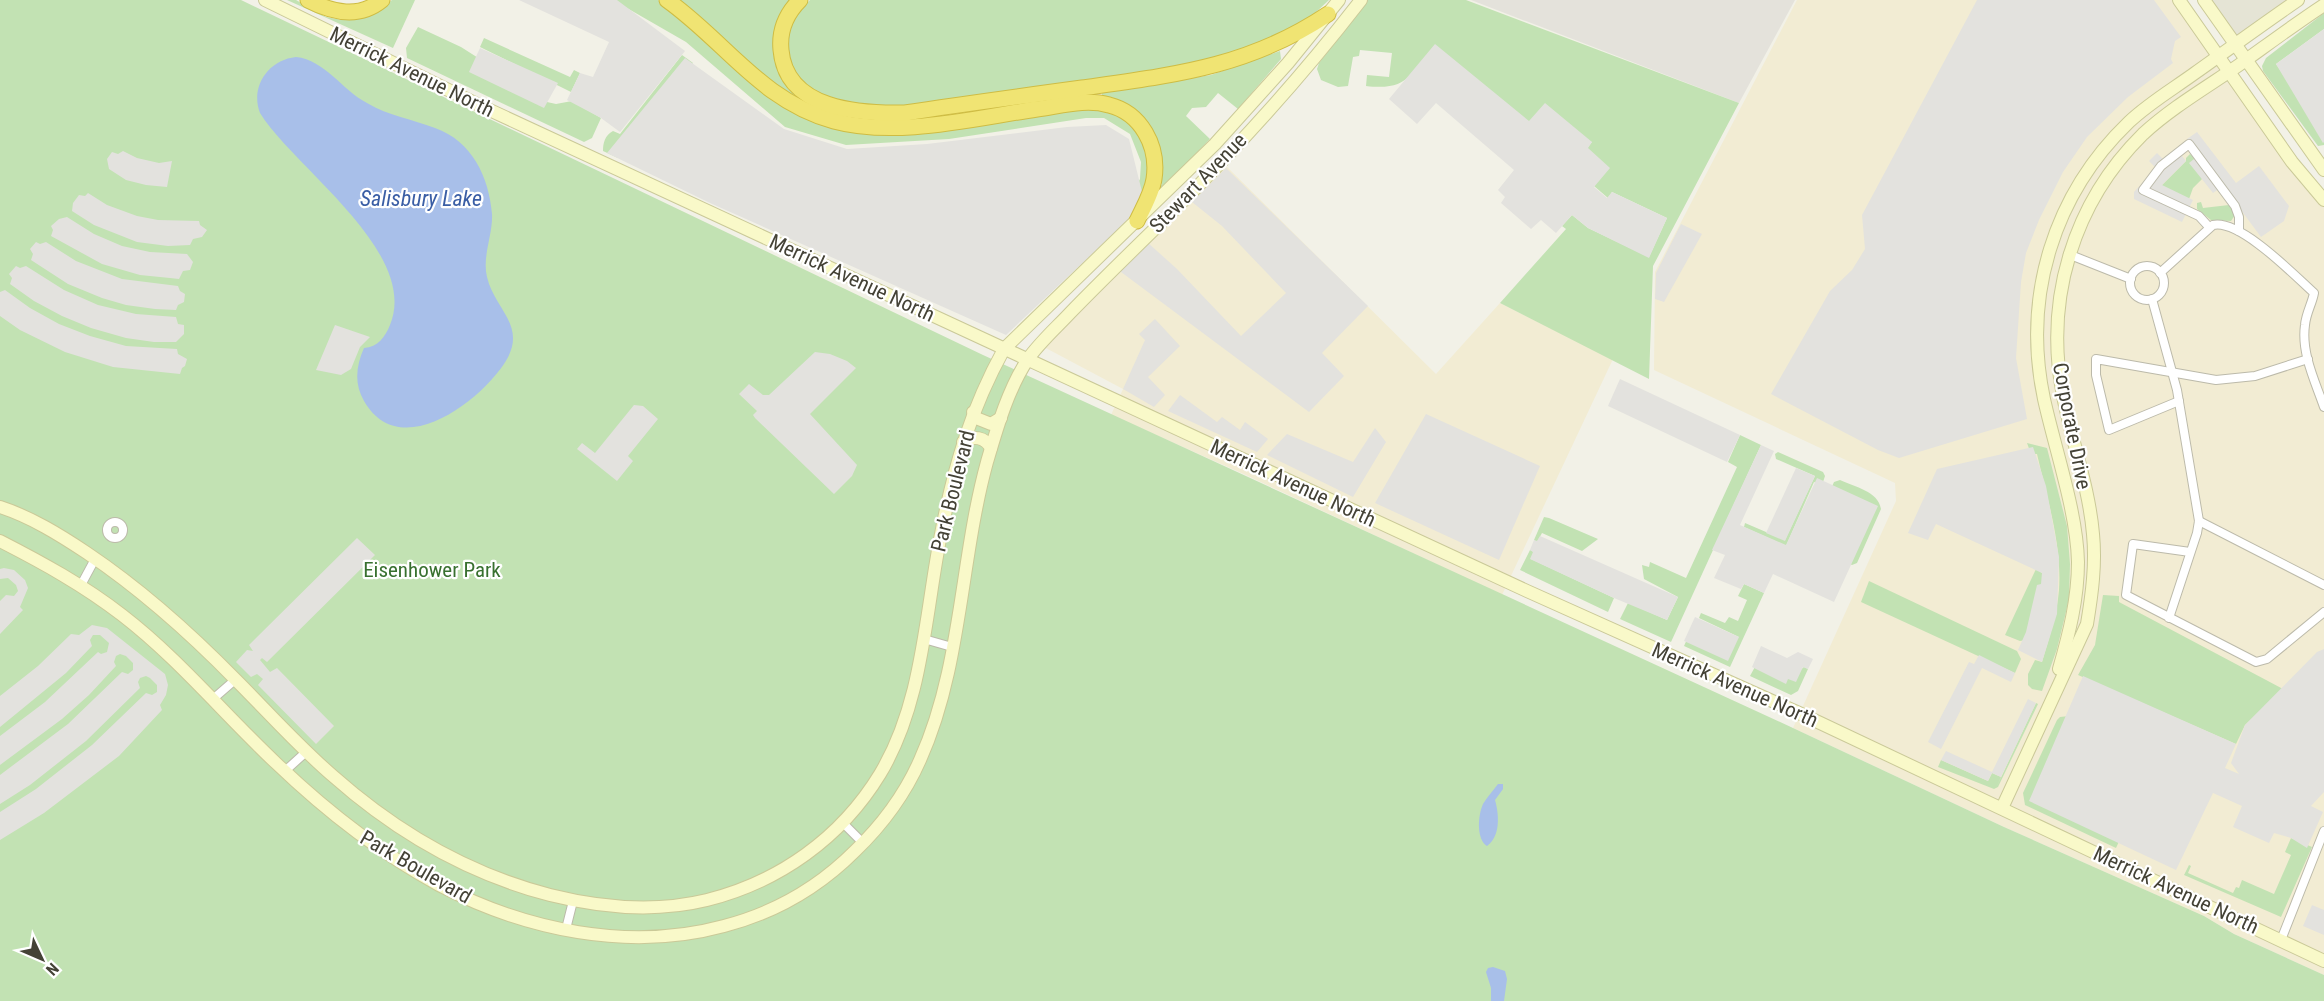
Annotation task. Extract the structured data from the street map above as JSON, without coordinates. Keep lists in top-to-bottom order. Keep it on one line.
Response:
{"streets":{"main road":["Merrick Avenue North","Stewart Avenue","Corporate Drive","Park Boulevard"]},"crossings":[["Merrick Avenue North","Stewart Avenue"],["Merrick Avenue North","Corporate Drive"],["Merrick Avenue North","Park Boulevard"],["Stewart Avenue","Park Boulevard"]],"water":["Salisbury Lake"],"parks":["Eisenhower Park"],"north":"bottom right"}
